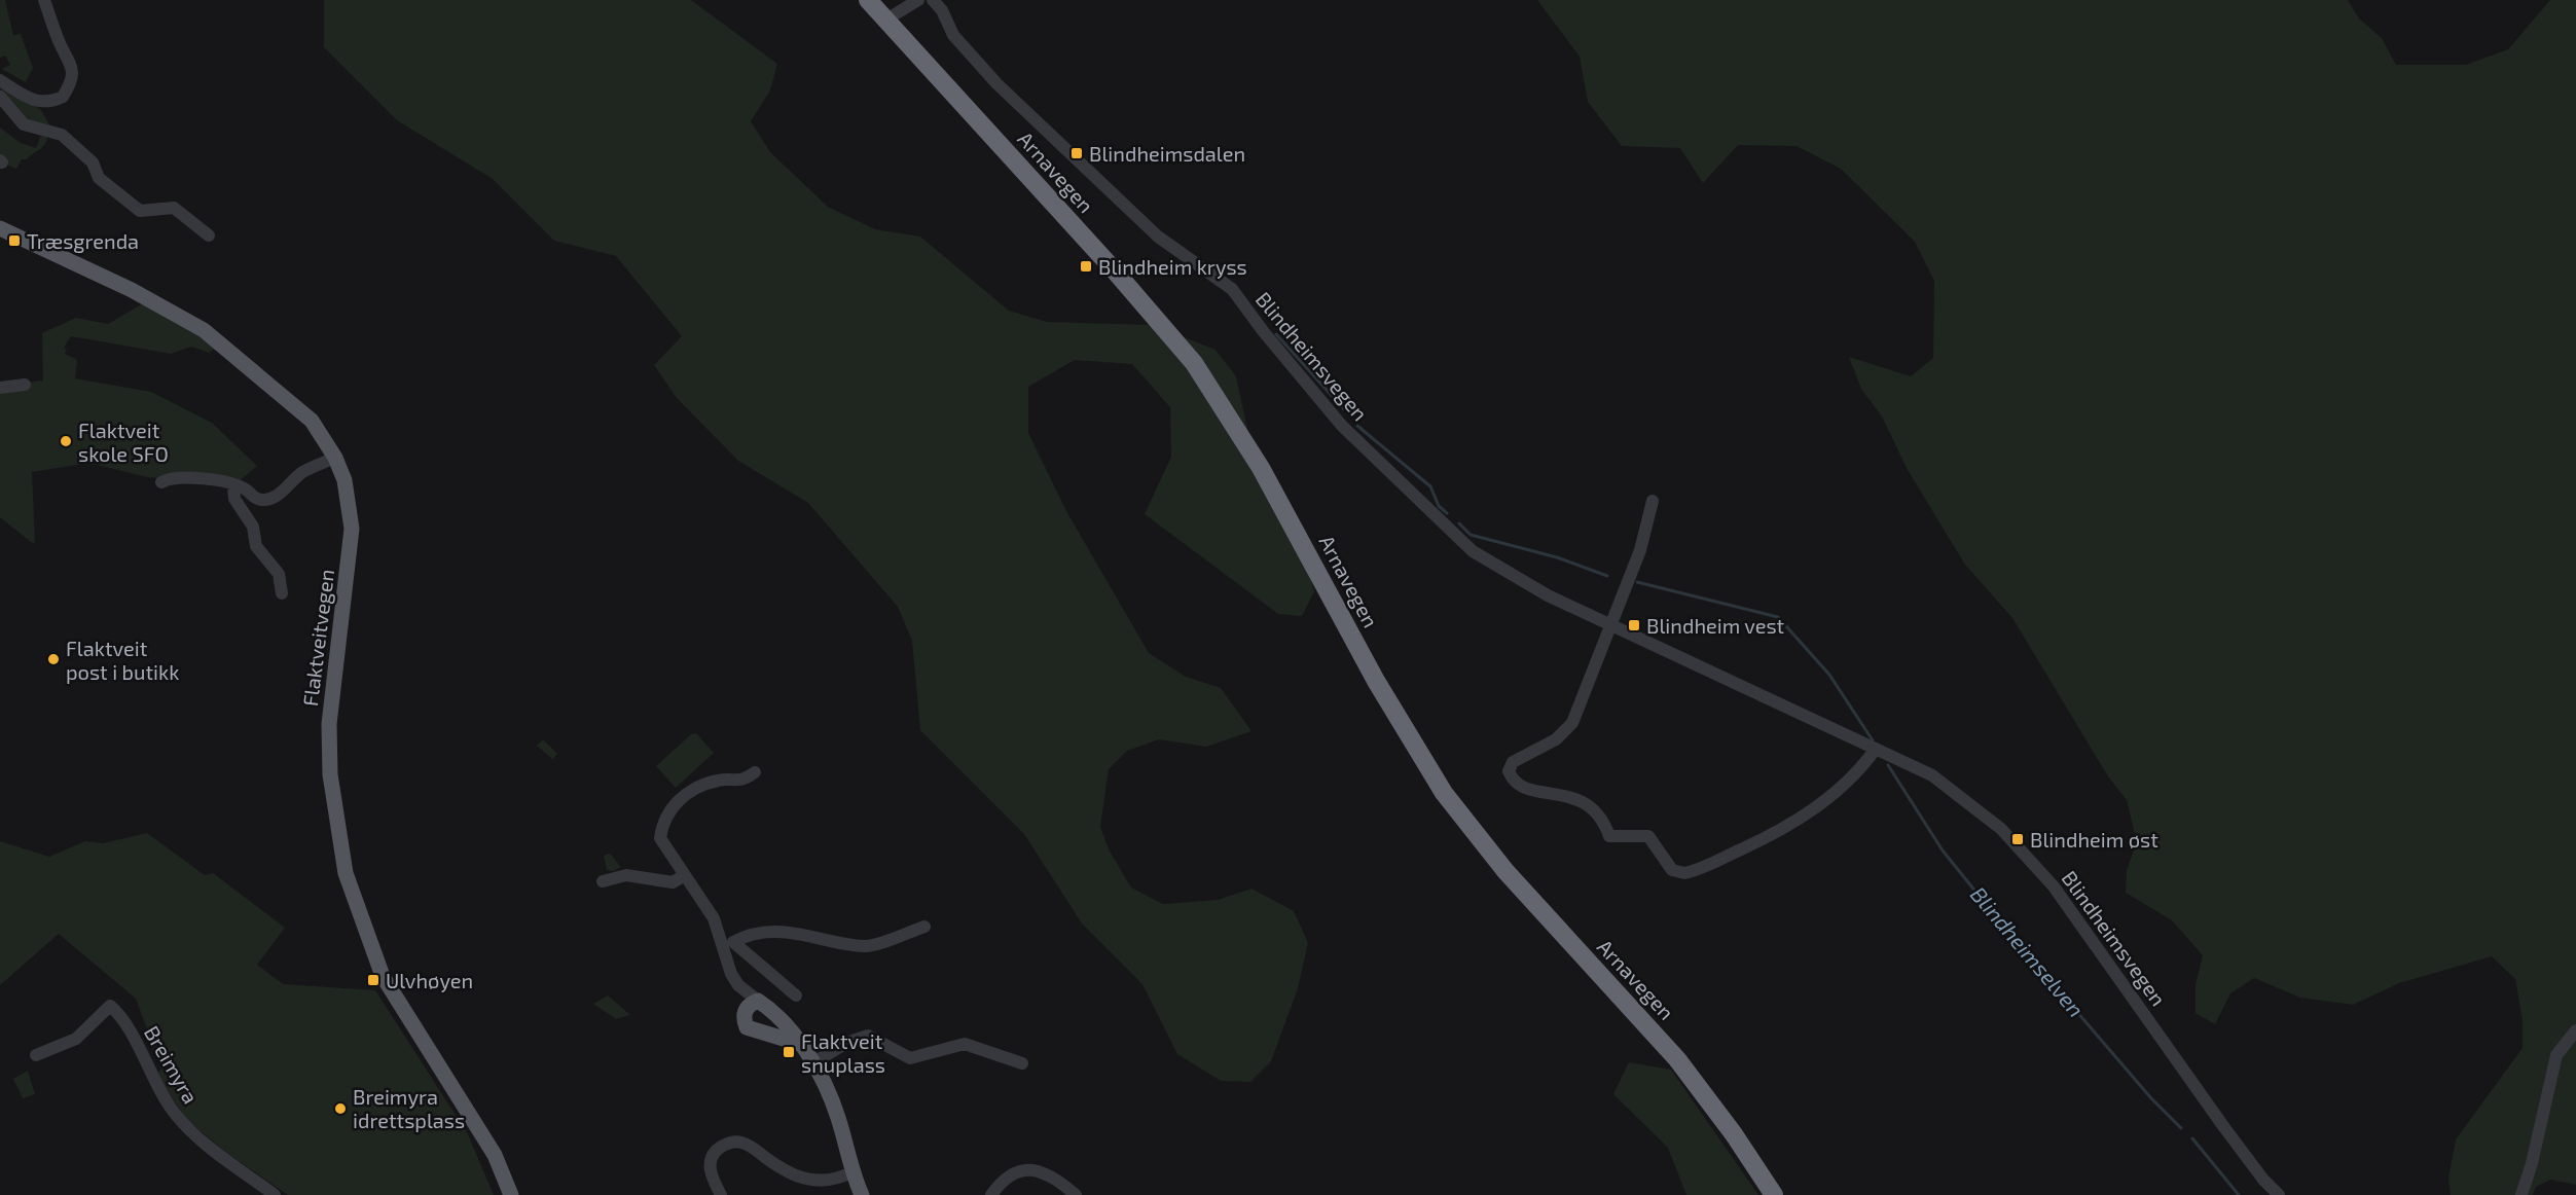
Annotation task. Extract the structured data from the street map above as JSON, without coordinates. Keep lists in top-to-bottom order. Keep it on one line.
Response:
{"streets":{"highway":["Arnavegen"],"main road":["Flaktveitvegen"],"street":["Blindheimsvegen","Breimyra"]},"water":["Blindheimselven"],"places":{"transit":["Blindheimsdalen","Træsgrenda","Blindheim kryss","Blindheim vest","Blindheim øst","Ulvhøyen","Flaktveit snuplass"],"other":["Flaktveit skole SFO","Flaktveit post i butikk","Breimyra idrettsplass"]}}
